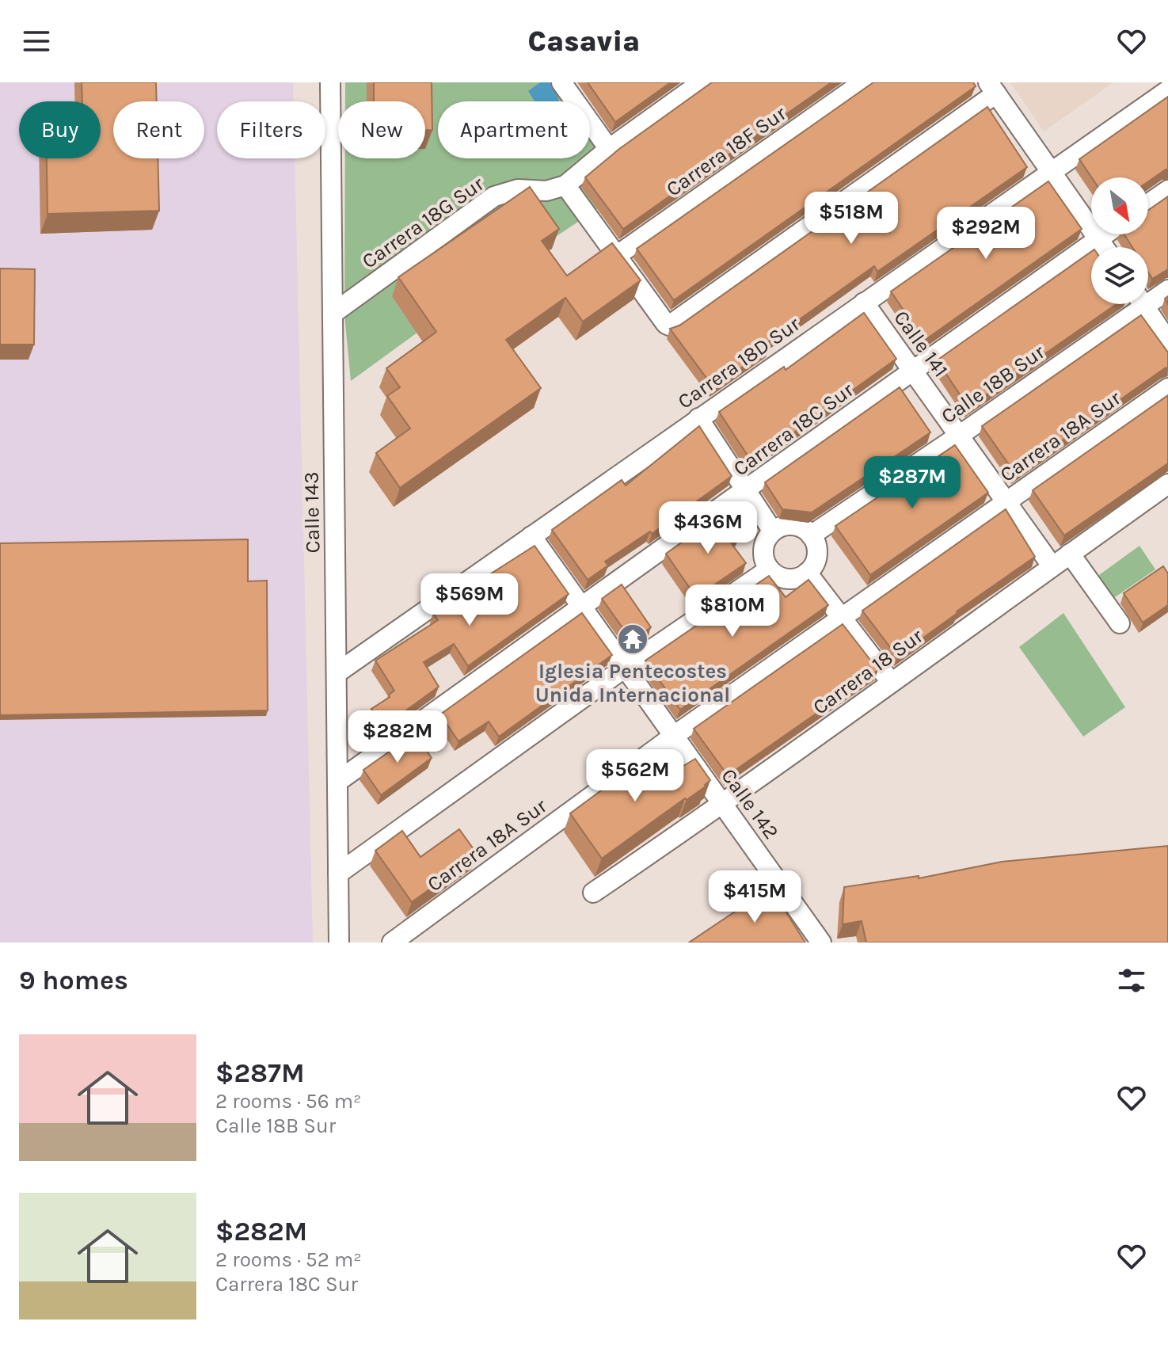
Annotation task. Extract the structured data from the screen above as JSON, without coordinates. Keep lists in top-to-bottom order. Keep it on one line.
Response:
{"streets":{"street":["Carrera 18F Sur","Carrera 18G Sur","Calle 141","Carrera 18D Sur","Calle 18B Sur","Carrera 18C Sur","Carrera 18A Sur","Calle 143","Carrera 18 Sur","Calle 142"]},"crossings":[["Carrera 18G Sur","Calle 143"],["Calle 141","Carrera 18D Sur"],["Calle 141","Calle 18B Sur"],["Calle 141","Carrera 18C Sur"],["Calle 141","Carrera 18A Sur"],["Calle 141","Carrera 18 Sur"],["Carrera 18D Sur","Calle 143"],["Carrera 18D Sur","Calle 142"],["Carrera 18C Sur","Calle 143"],["Carrera 18C Sur","Calle 142"],["Carrera 18A Sur","Calle 142"],["Carrera 18 Sur","Calle 142"]],"places":{"temple":["Iglesia Pentecostes Unida Internacional"]},"north":"bottom right","page":{"header":"Casavia","chip":["Buy","Rent","Filters","New","Apartment"],"price":["$518M","$292M","$287M","$436M","$569M","$810M","$282M","$562M","$415M"],"heading":"9 homes","list":[{"name":"$287M","note":"2 rooms · 56 m² · Calle 18B Sur"},{"name":"$282M","note":"2 rooms · 52 m² · Carrera 18C Sur"}]}}
